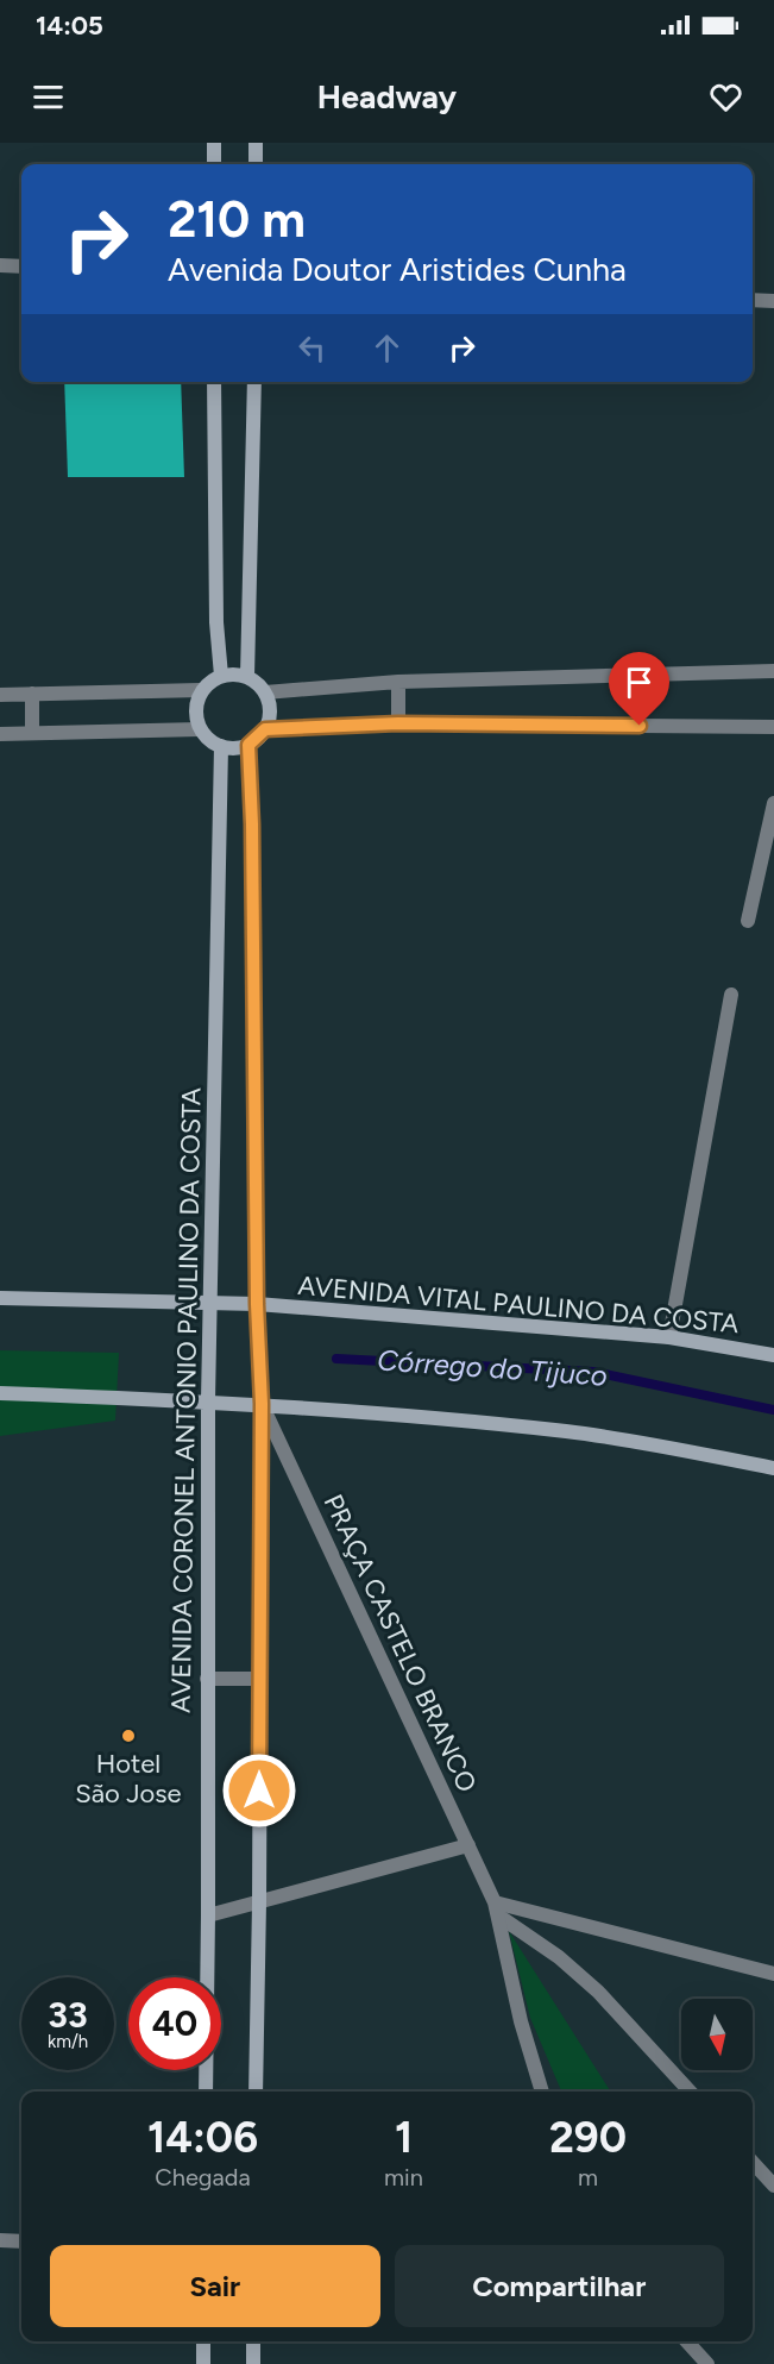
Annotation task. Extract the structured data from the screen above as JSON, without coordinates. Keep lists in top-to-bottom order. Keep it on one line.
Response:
{"streets":{"street":["AVENIDA VITAL PAULINO DA COSTA","AVENIDA CORONEL ANTONIO PAULINO DA COSTA","PRAÇA CASTELO BRANCO"]},"crossings":[["AVENIDA VITAL PAULINO DA COSTA","AVENIDA CORONEL ANTONIO PAULINO DA COSTA"]],"water":["Córrego do Tijuco"],"places":["Hotel São Jose"],"north":"bottom","page":{"status":"14:05","header":"Headway","turn":["210 m","Avenida Doutor Aristides Cunha"],"speed":"33 km/h","limit":"40","eta":["14:06","Chegada","1","min","290","m"],"buttons":["Sair","Compartilhar"]}}
